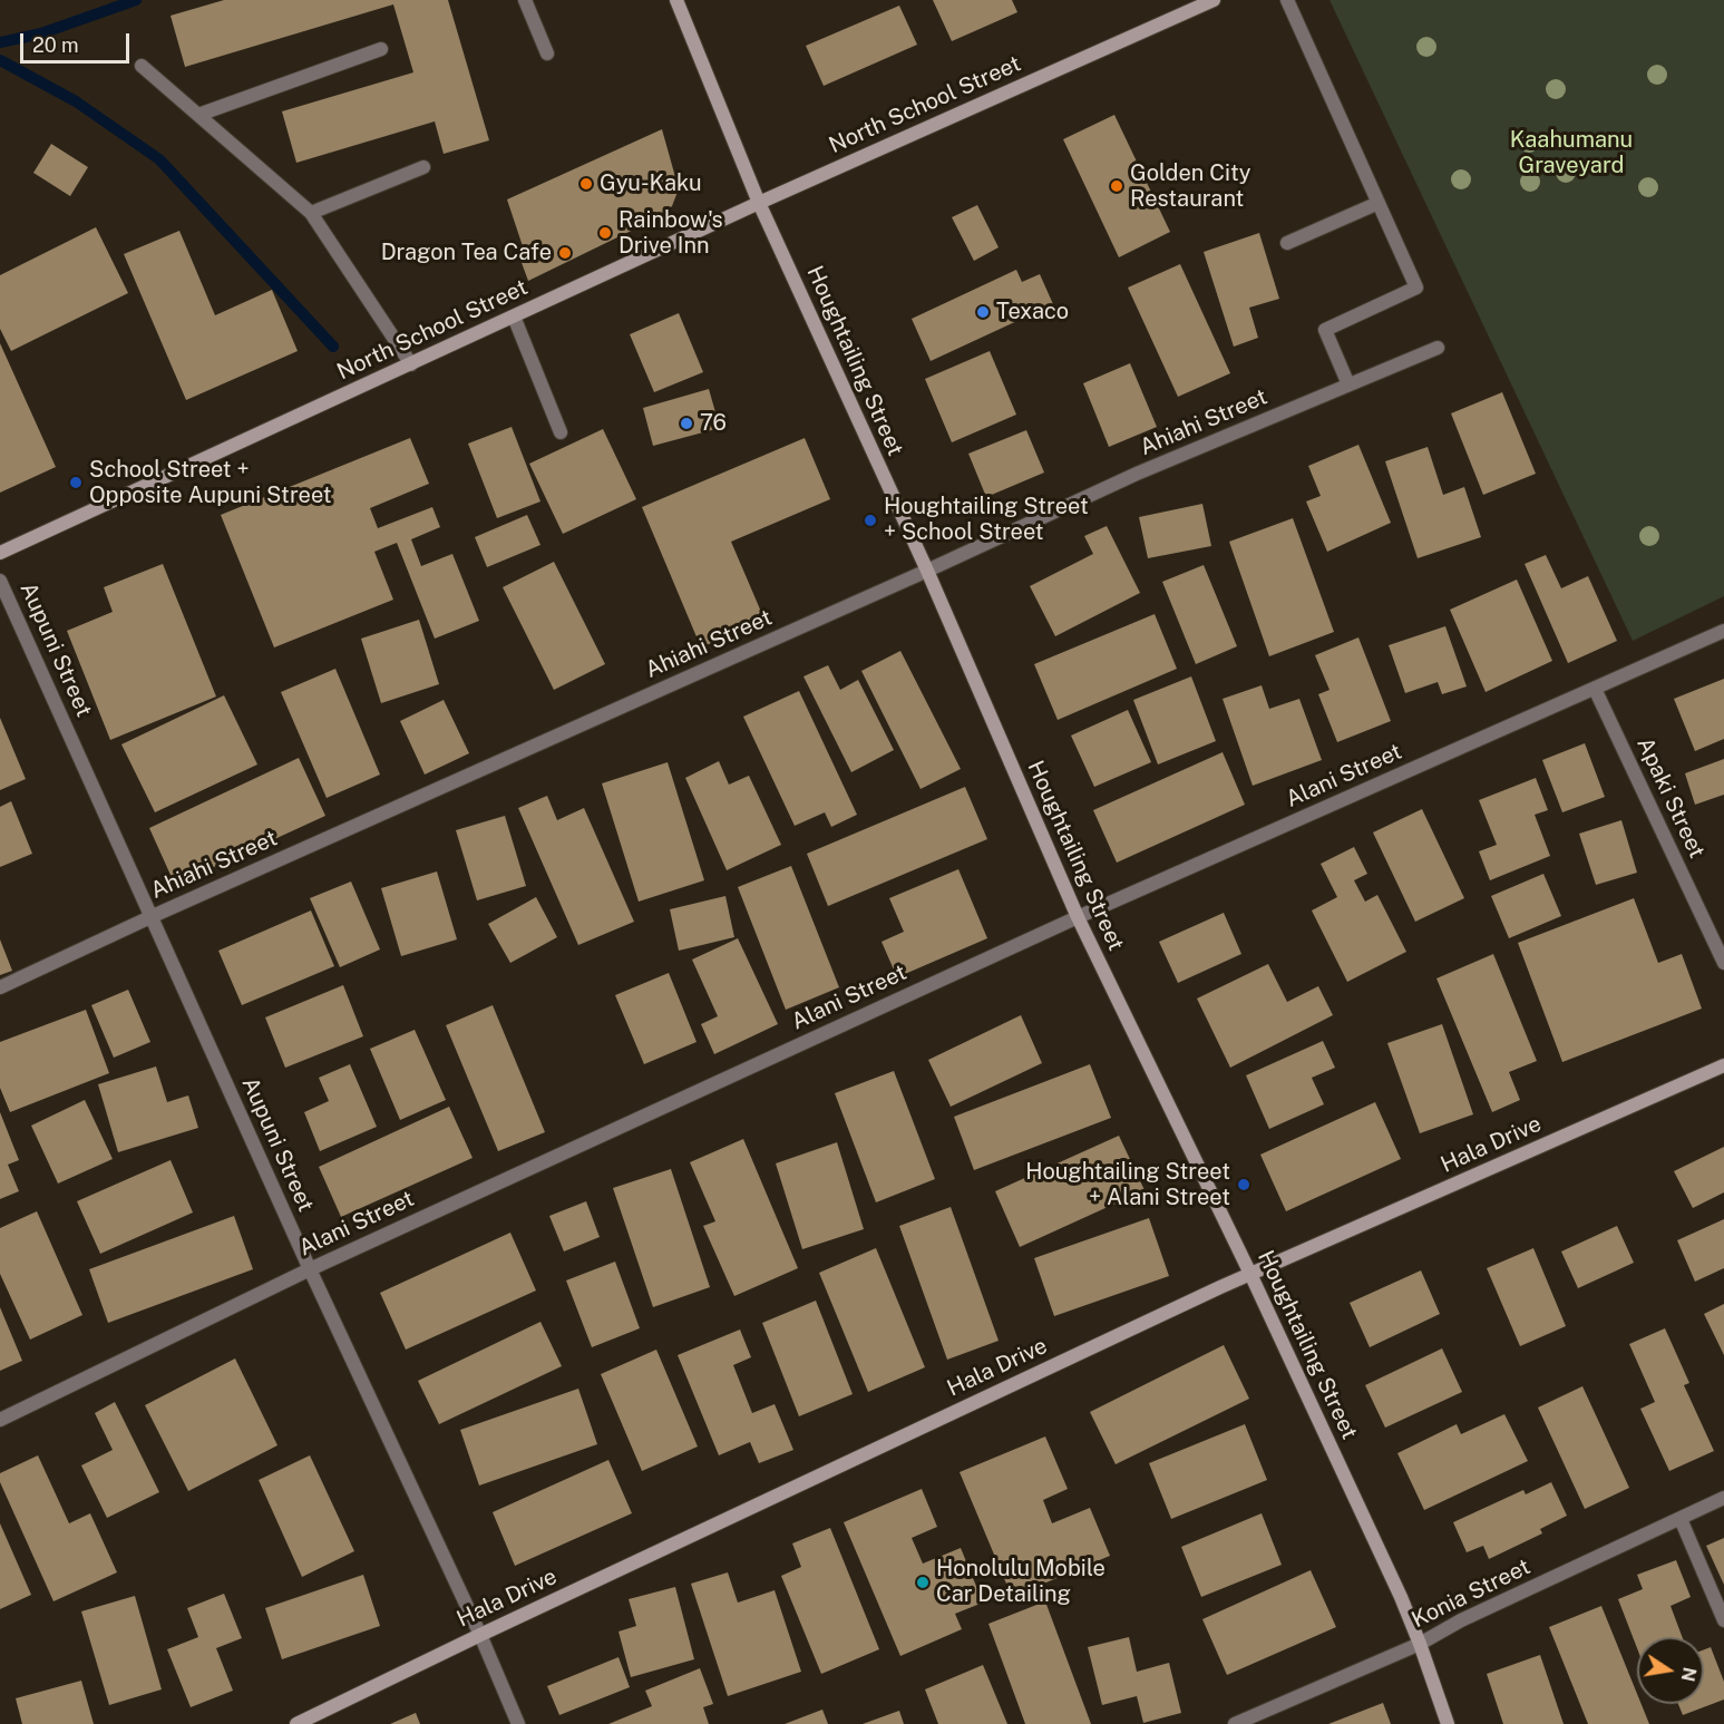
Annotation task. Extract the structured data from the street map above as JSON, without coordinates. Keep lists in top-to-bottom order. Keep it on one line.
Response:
{"streets":{"street":["North School Street","Houghtailing Street","Ahiahi Street","Aupuni Street","Alani Street","Apaki Street","Hala Drive","Konia Street"]},"crossings":[["North School Street","Houghtailing Street"],["Houghtailing Street","Ahiahi Street"],["Houghtailing Street","Alani Street"],["Houghtailing Street","Hala Drive"],["Houghtailing Street","Konia Street"],["Ahiahi Street","Aupuni Street"],["Aupuni Street","Alani Street"],["Aupuni Street","Hala Drive"],["Alani Street","Apaki Street"]],"parks":["Kaahumanu Graveyard"],"places":["Gyu-Kaku","Golden City Restaurant","Rainbow's Drive Inn","Dragon Tea Cafe","Texaco","76","School Street + Opposite Aupuni Street","Houghtailing Street + School Street","Houghtailing Street + Alani Street","Honolulu Mobile Car Detailing"],"scale_bar":"20 m","north":"right"}
